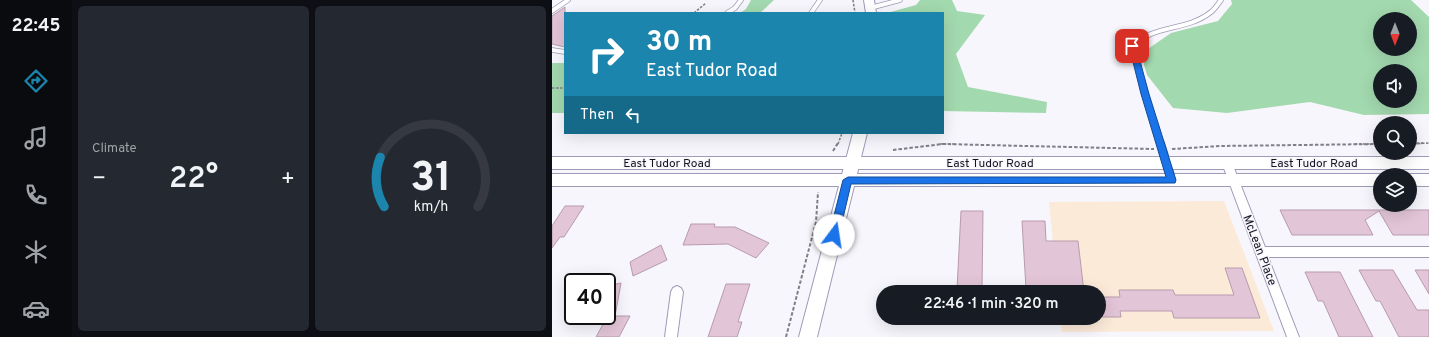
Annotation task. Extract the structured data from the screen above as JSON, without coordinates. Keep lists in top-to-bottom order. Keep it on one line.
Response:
{"streets":{"main road":["East Tudor Road"],"street":["McLean Place"]},"crossings":[["East Tudor Road","McLean Place"]],"north":"bottom","page":{"tabs":"22:45","tile":"Climate","turn":["30 m","East Tudor Road"],"then":"Then","heat":["−","22°","+"],"limit":"40","trip":"22:46 · 1 min · 320 m","gauge":["31","km/h"]}}
